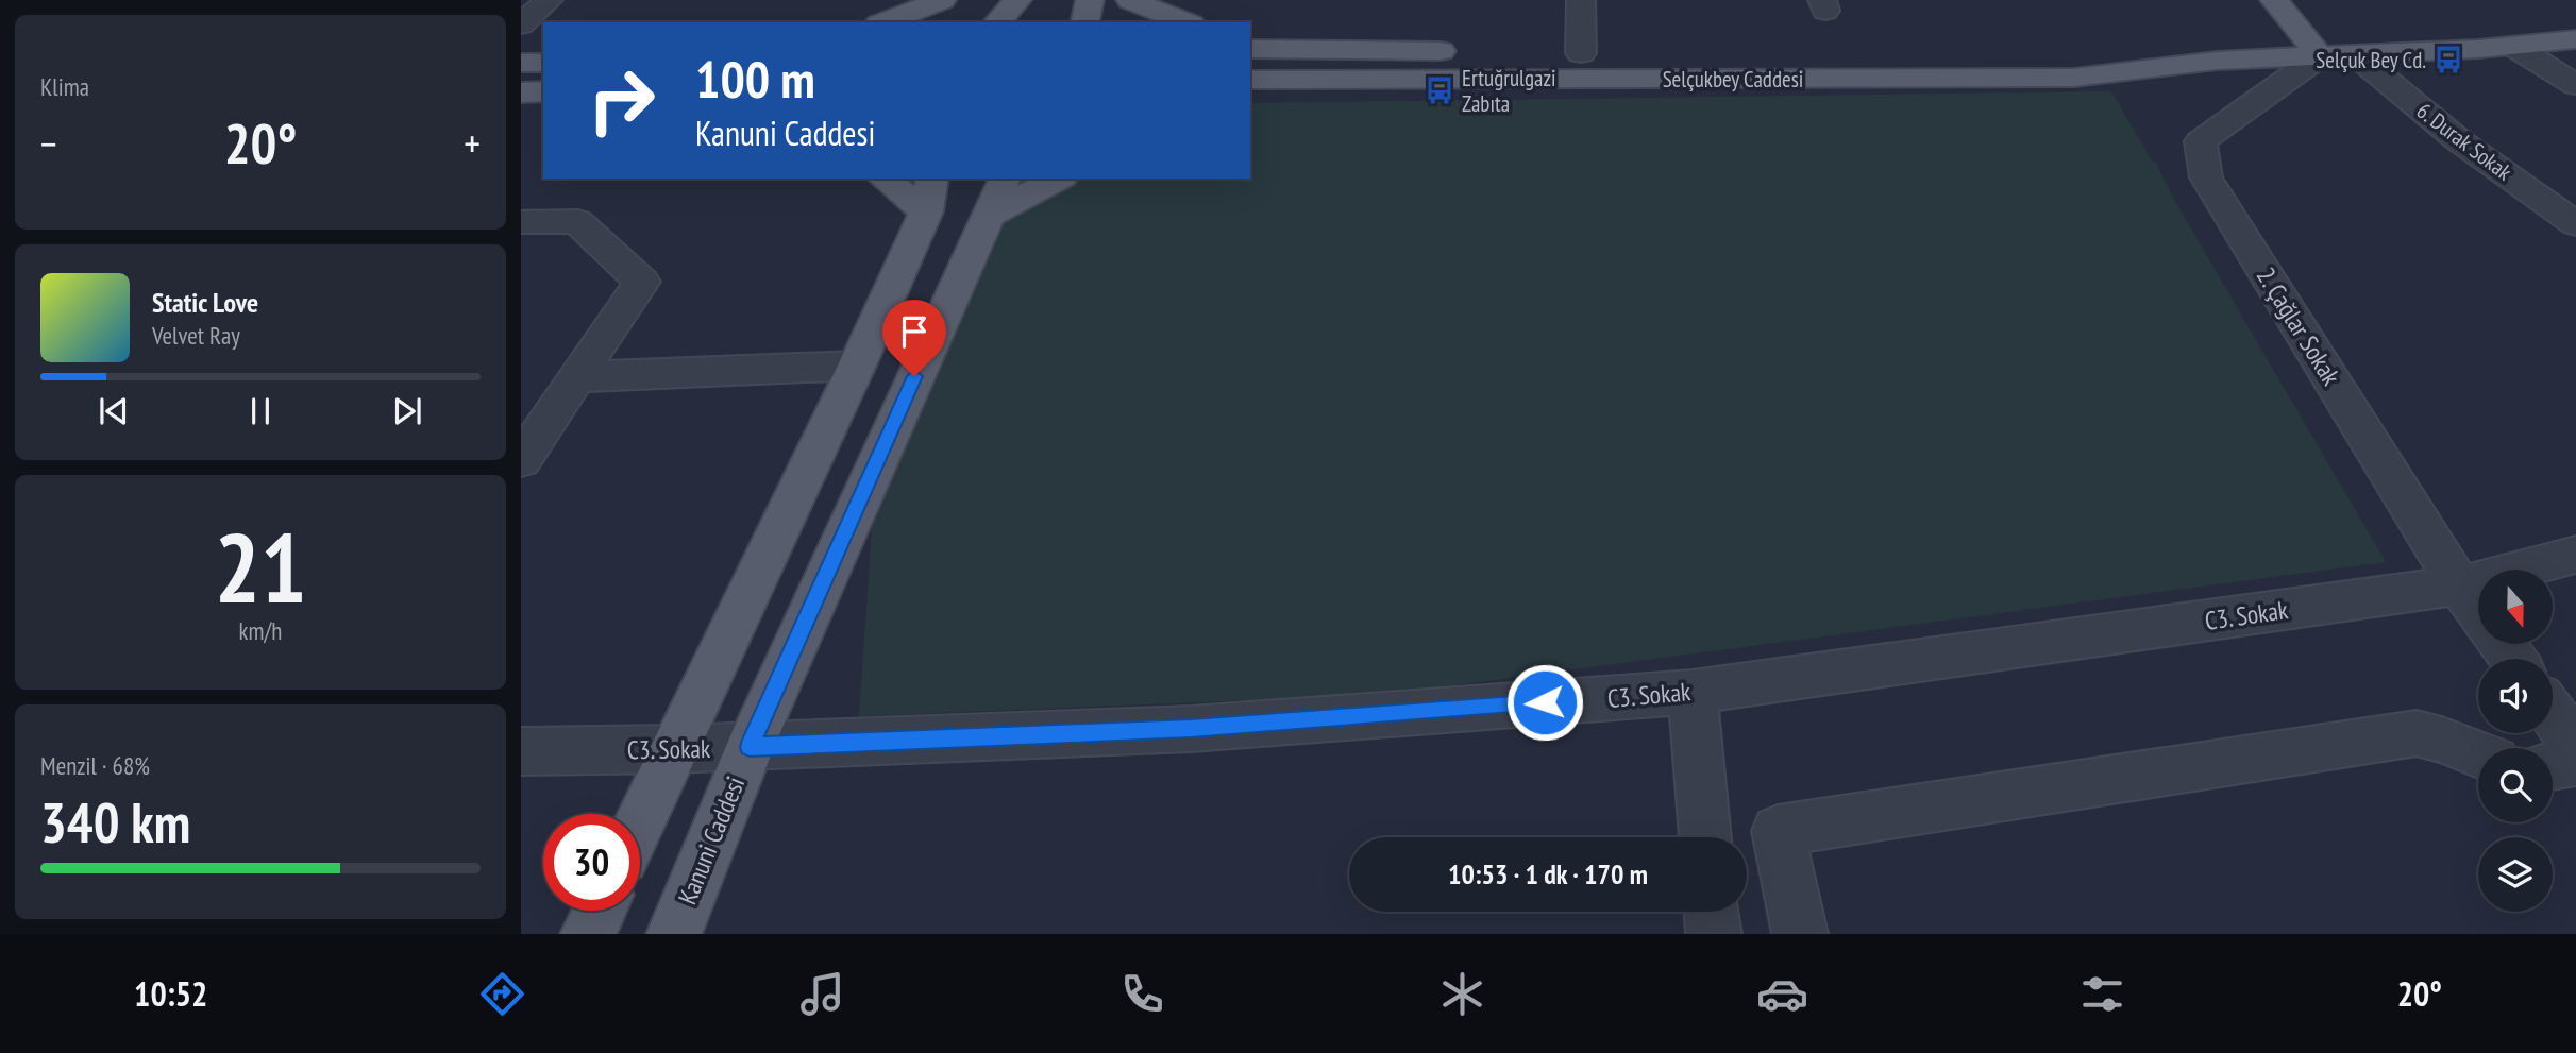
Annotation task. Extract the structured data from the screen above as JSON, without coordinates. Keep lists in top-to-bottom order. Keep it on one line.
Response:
{"streets":{"main road":["Selçukbey Caddesi","Kanuni Caddesi"],"street":["6. Durak Sokak","2. Çağlar Sokak","C3. Sokak"]},"crossings":[["Selçukbey Caddesi","6. Durak Sokak"],["Selçukbey Caddesi","2. Çağlar Sokak"],["6. Durak Sokak","2. Çağlar Sokak"],["2. Çağlar Sokak","C3. Sokak"],["C3. Sokak","Kanuni Caddesi"]],"places":{"bus stop":["Selçuk Bey Cd.","Ertuğrulgazi Zabıta"]},"north":"bottom","page":{"tile":["Klima",["21","km/h"],["Menzil · 68%","340 km"]],"turn":["100 m","Kanuni Caddesi"],"heat":["−","20°","+"],"song":["Static Love","Velvet Ray"],"limit":"30","trip":"10:53 · 1 dk · 170 m","tabs":["10:52","20°"]}}
